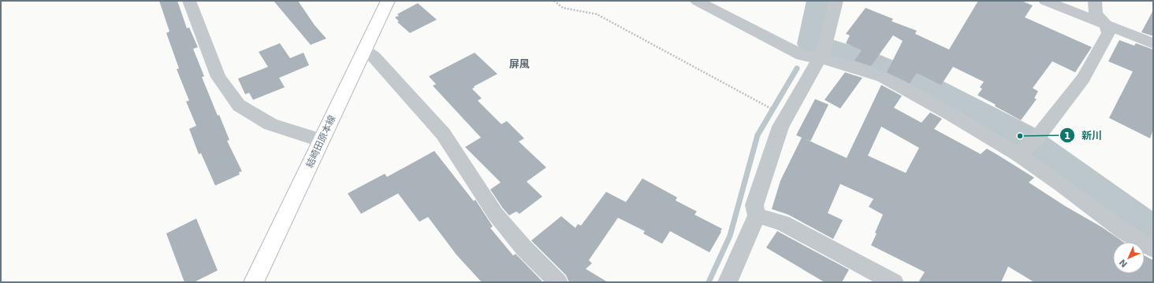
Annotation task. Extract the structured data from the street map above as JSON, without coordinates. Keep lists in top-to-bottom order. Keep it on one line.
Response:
{"streets":{"main road":["結崎田原本線"]},"districts":["屏風"],"places":["新川"],"north":"bottom left"}
